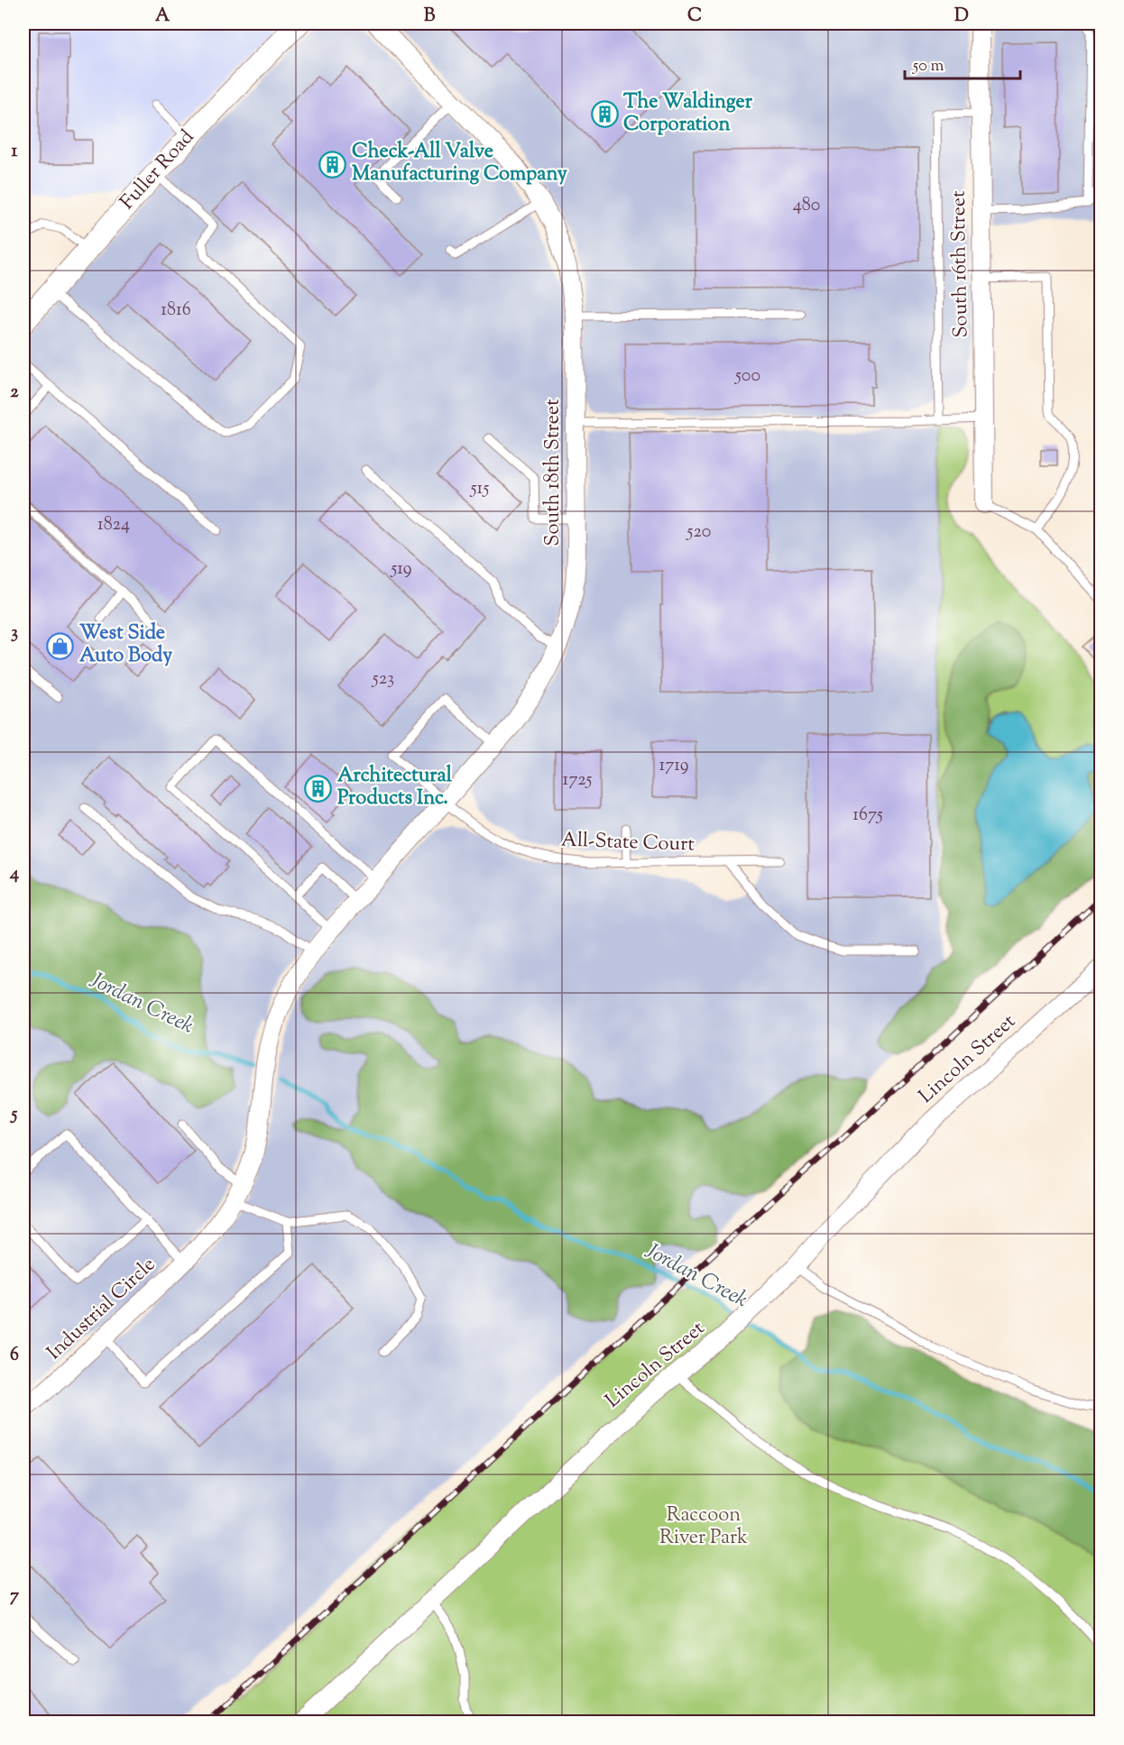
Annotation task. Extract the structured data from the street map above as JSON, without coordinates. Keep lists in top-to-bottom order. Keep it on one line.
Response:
{"streets":{"street":["Fuller Road","South 16th Street","South 18th Street","Lincoln Street","Industrial Circle"],"lane":["All-State Court"]},"crossings":[["South 18th Street","All-State Court"],["South 18th Street","Industrial Circle"]],"water":["Jordan Creek"],"parks":["Raccoon River Park"],"places":{"building":["The Waldinger Corporation","Check-All Valve Manufacturing Company","Architectural Products Inc."],"shop":["West Side Auto Body"]},"house_numbers":["480","1816","500","515","1824","520","519","523","1719","1725","1675"],"scale_bar":"50 m","grid":{"columns":["A","B","C","D"],"rows":["1","2","3","4","5","6","7"]}}
